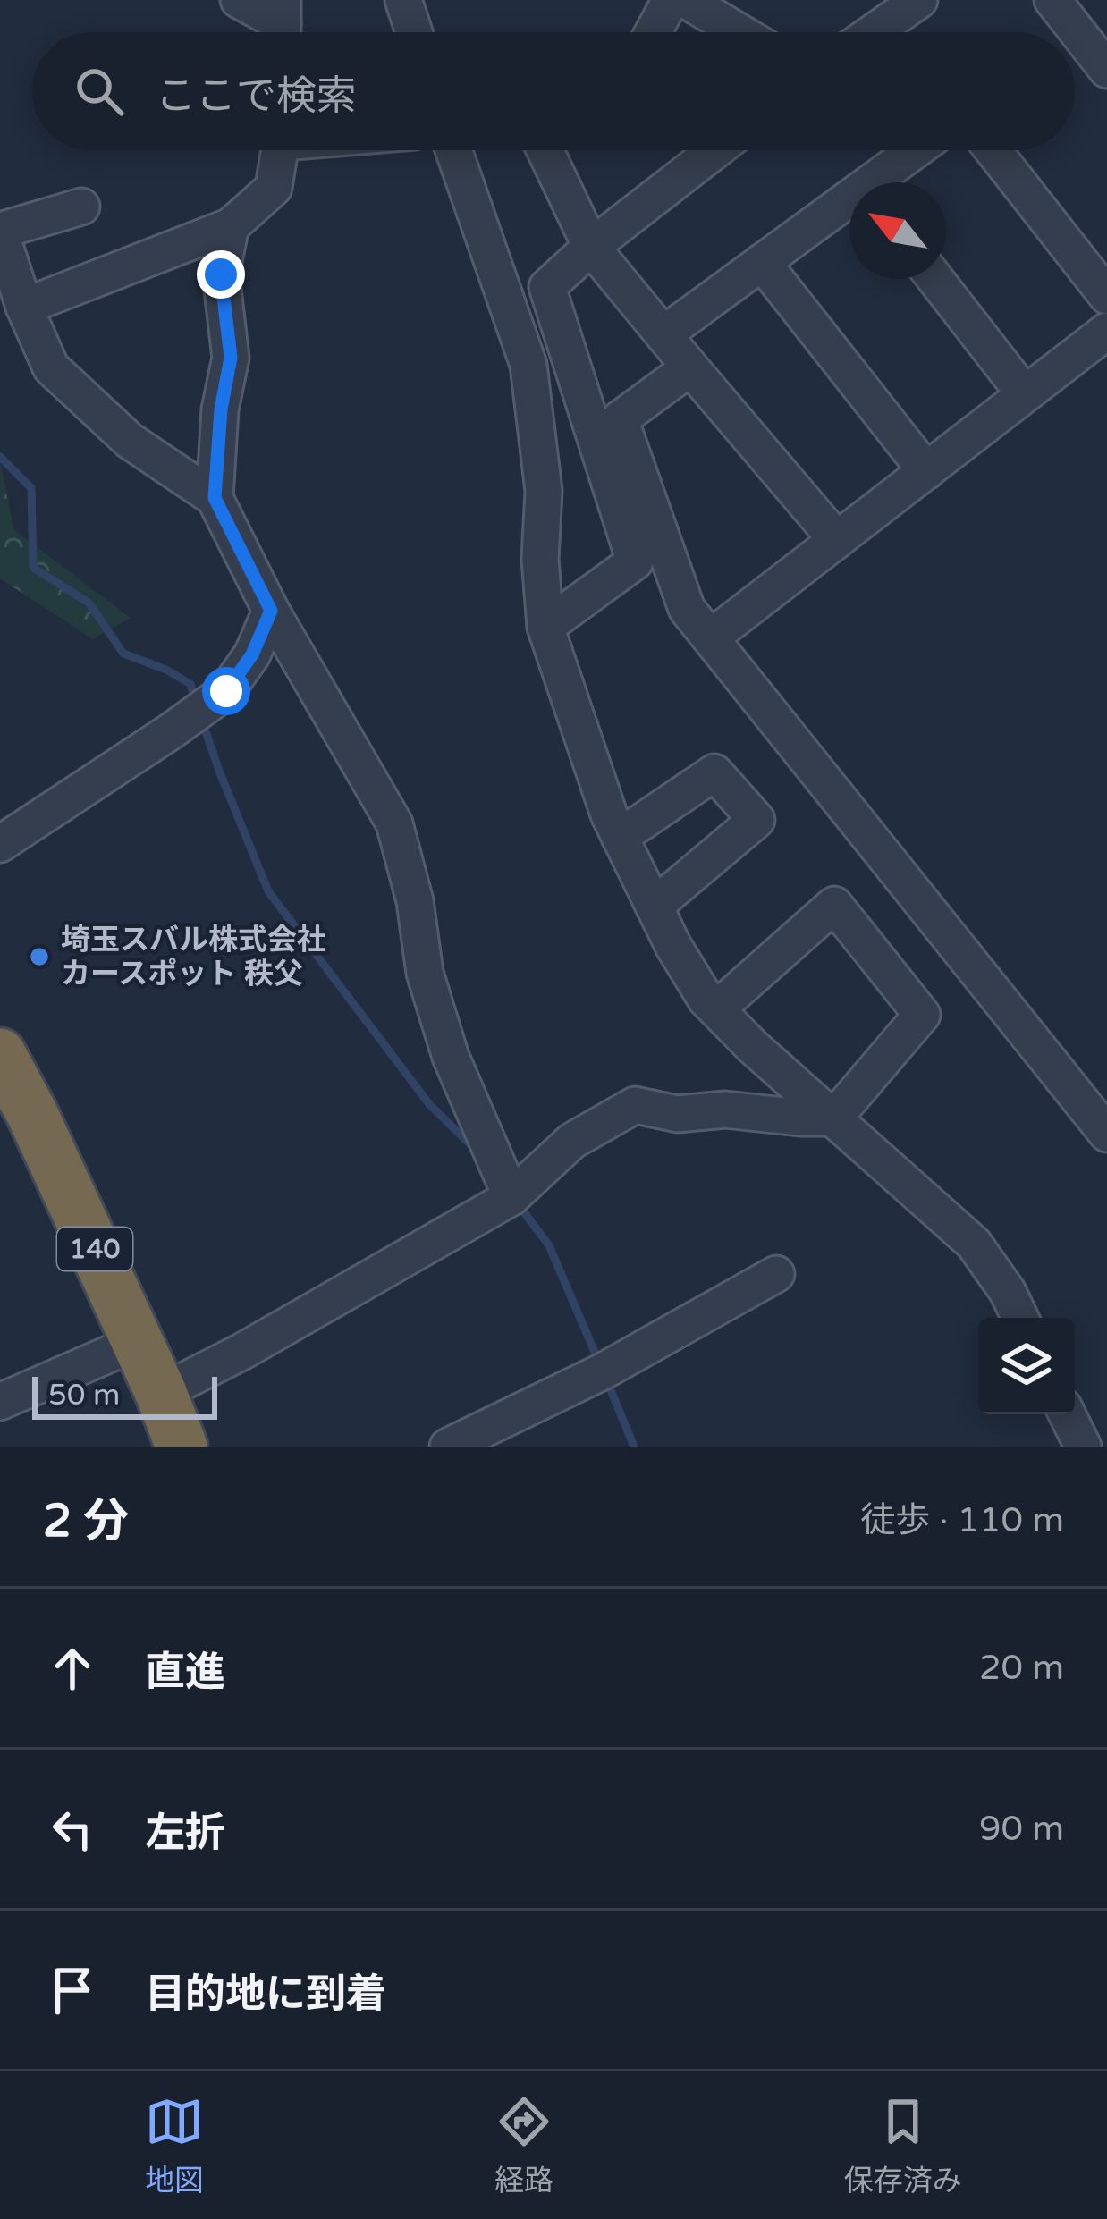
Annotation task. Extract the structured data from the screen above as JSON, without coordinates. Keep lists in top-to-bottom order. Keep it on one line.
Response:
{"streets":{"highway":["140"]},"places":["埼玉スバル株式会社 カースポット 秩父"],"scale_bar":"50 m","north":"top left","page":{"search":"ここで検索","scale":"50 m","heading":["2 分","徒歩 · 110 m"],"list":[["直進","20 m"],["左折","90 m"],"目的地に到着"],"nav":["地図","経路","保存済み"]}}
